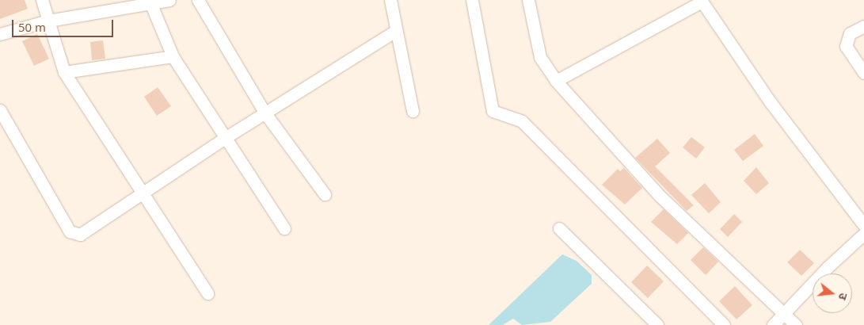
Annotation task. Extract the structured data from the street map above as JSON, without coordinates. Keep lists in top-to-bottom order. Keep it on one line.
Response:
{"scale_bar":"50 m","north":"right"}
